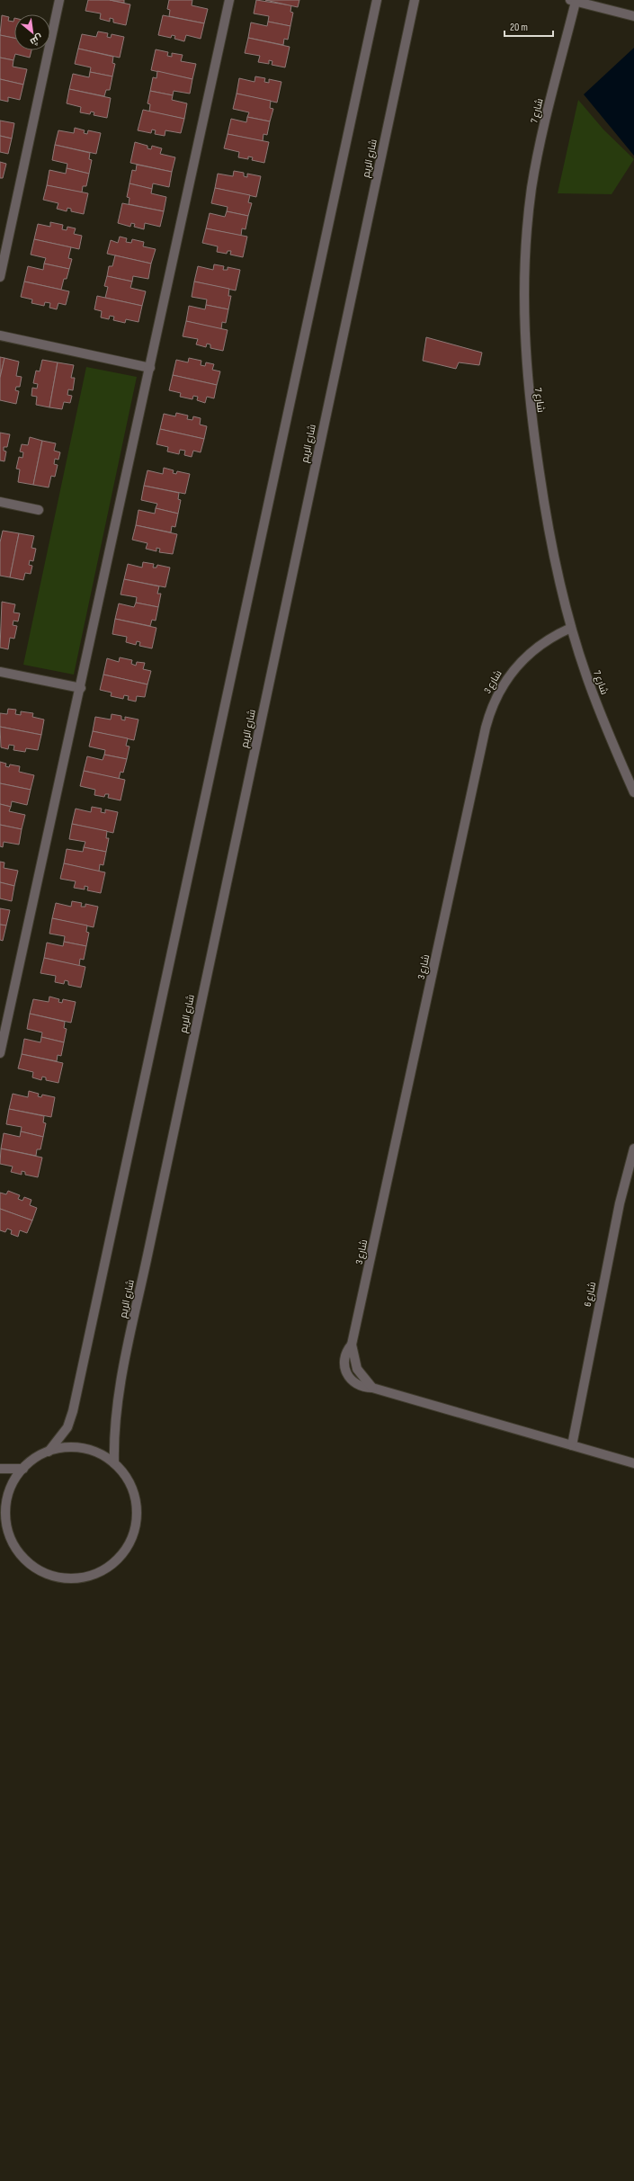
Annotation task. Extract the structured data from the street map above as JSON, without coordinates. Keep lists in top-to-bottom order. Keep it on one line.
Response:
{"streets":{"street":["شارع 7","شارع الريم","شارع 3","شارع 6"]},"crossings":[["شارع 7","شارع 3"],["شارع 3","شارع 6"]],"scale_bar":"20 m","north":"bottom right"}
